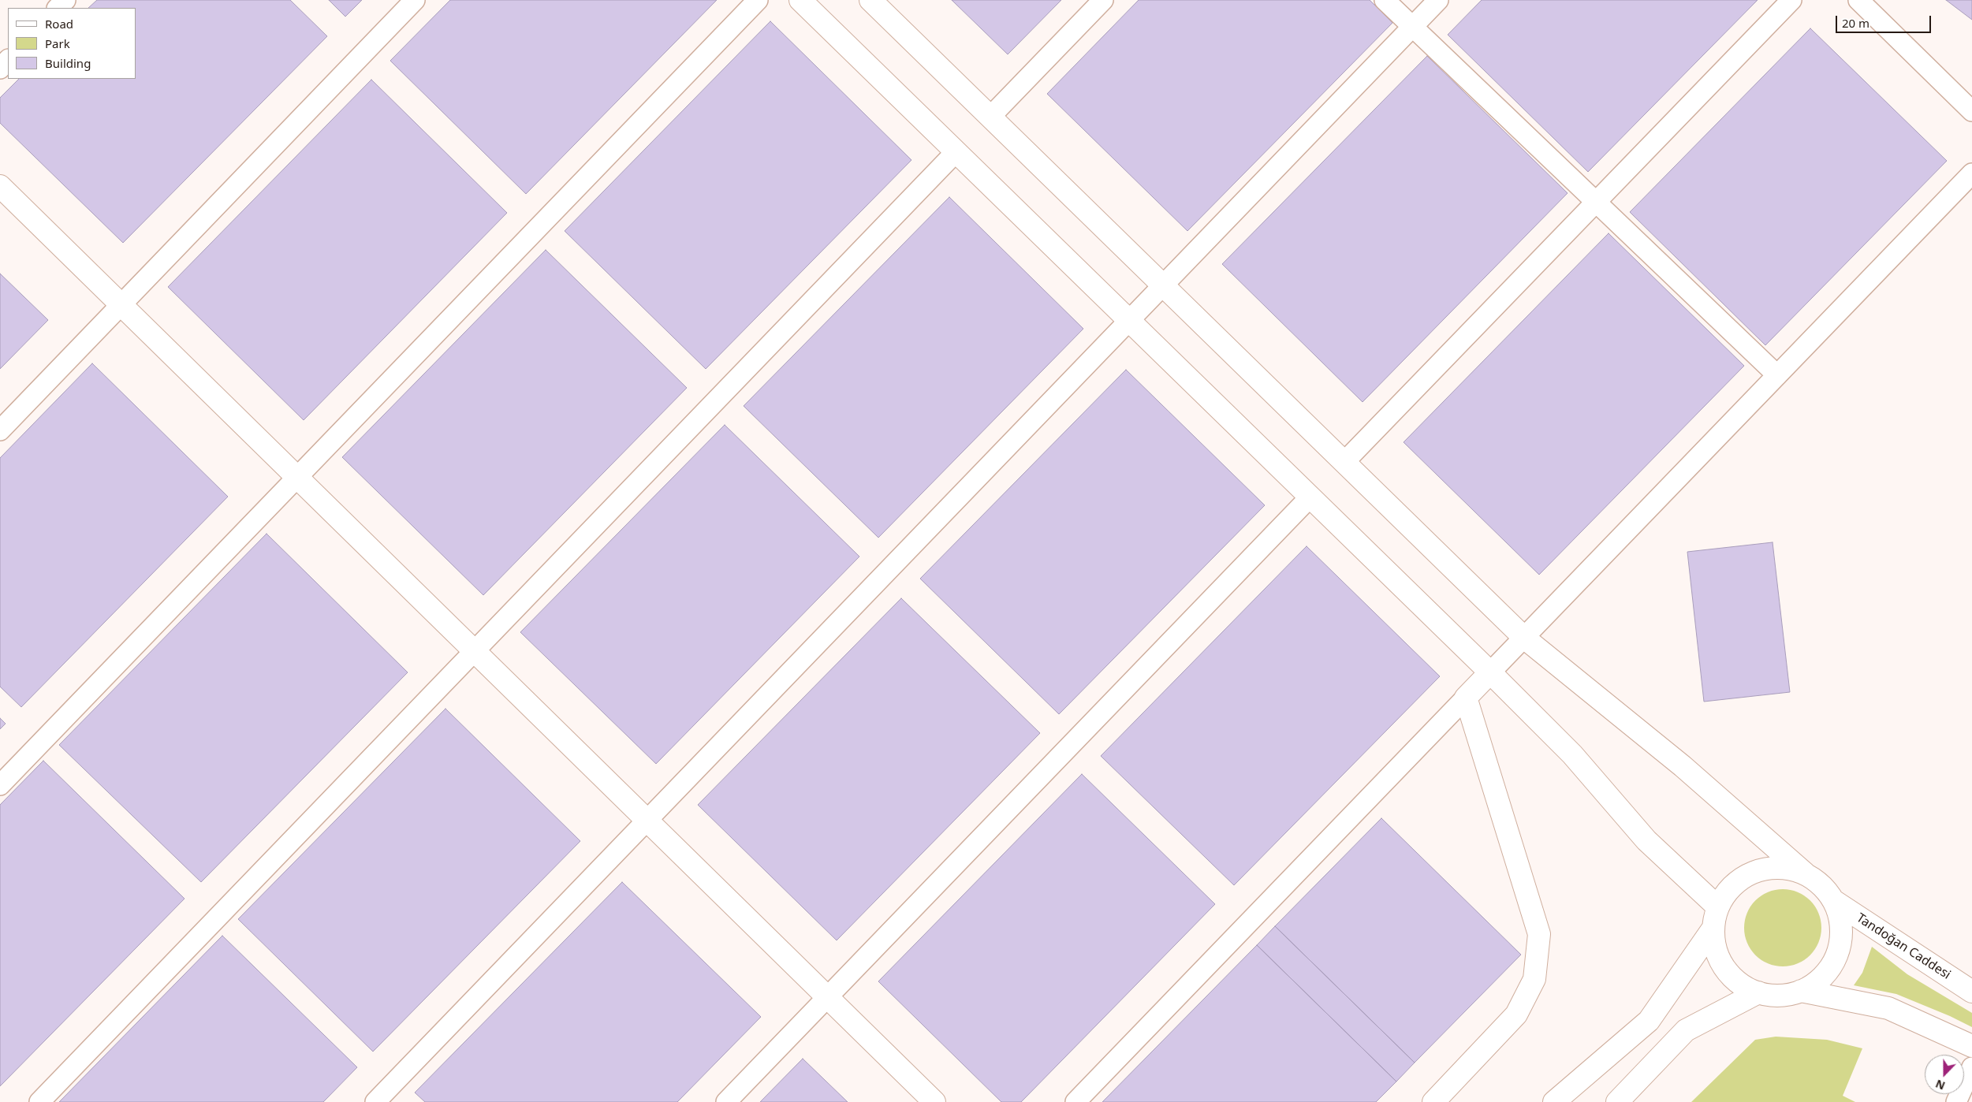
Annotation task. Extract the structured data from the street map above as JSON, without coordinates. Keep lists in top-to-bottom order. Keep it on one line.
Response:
{"streets":{"street":["Tandoğan Caddesi"]},"legend":["Road","Park","Building"],"scale_bar":"20 m","north":"bottom"}
